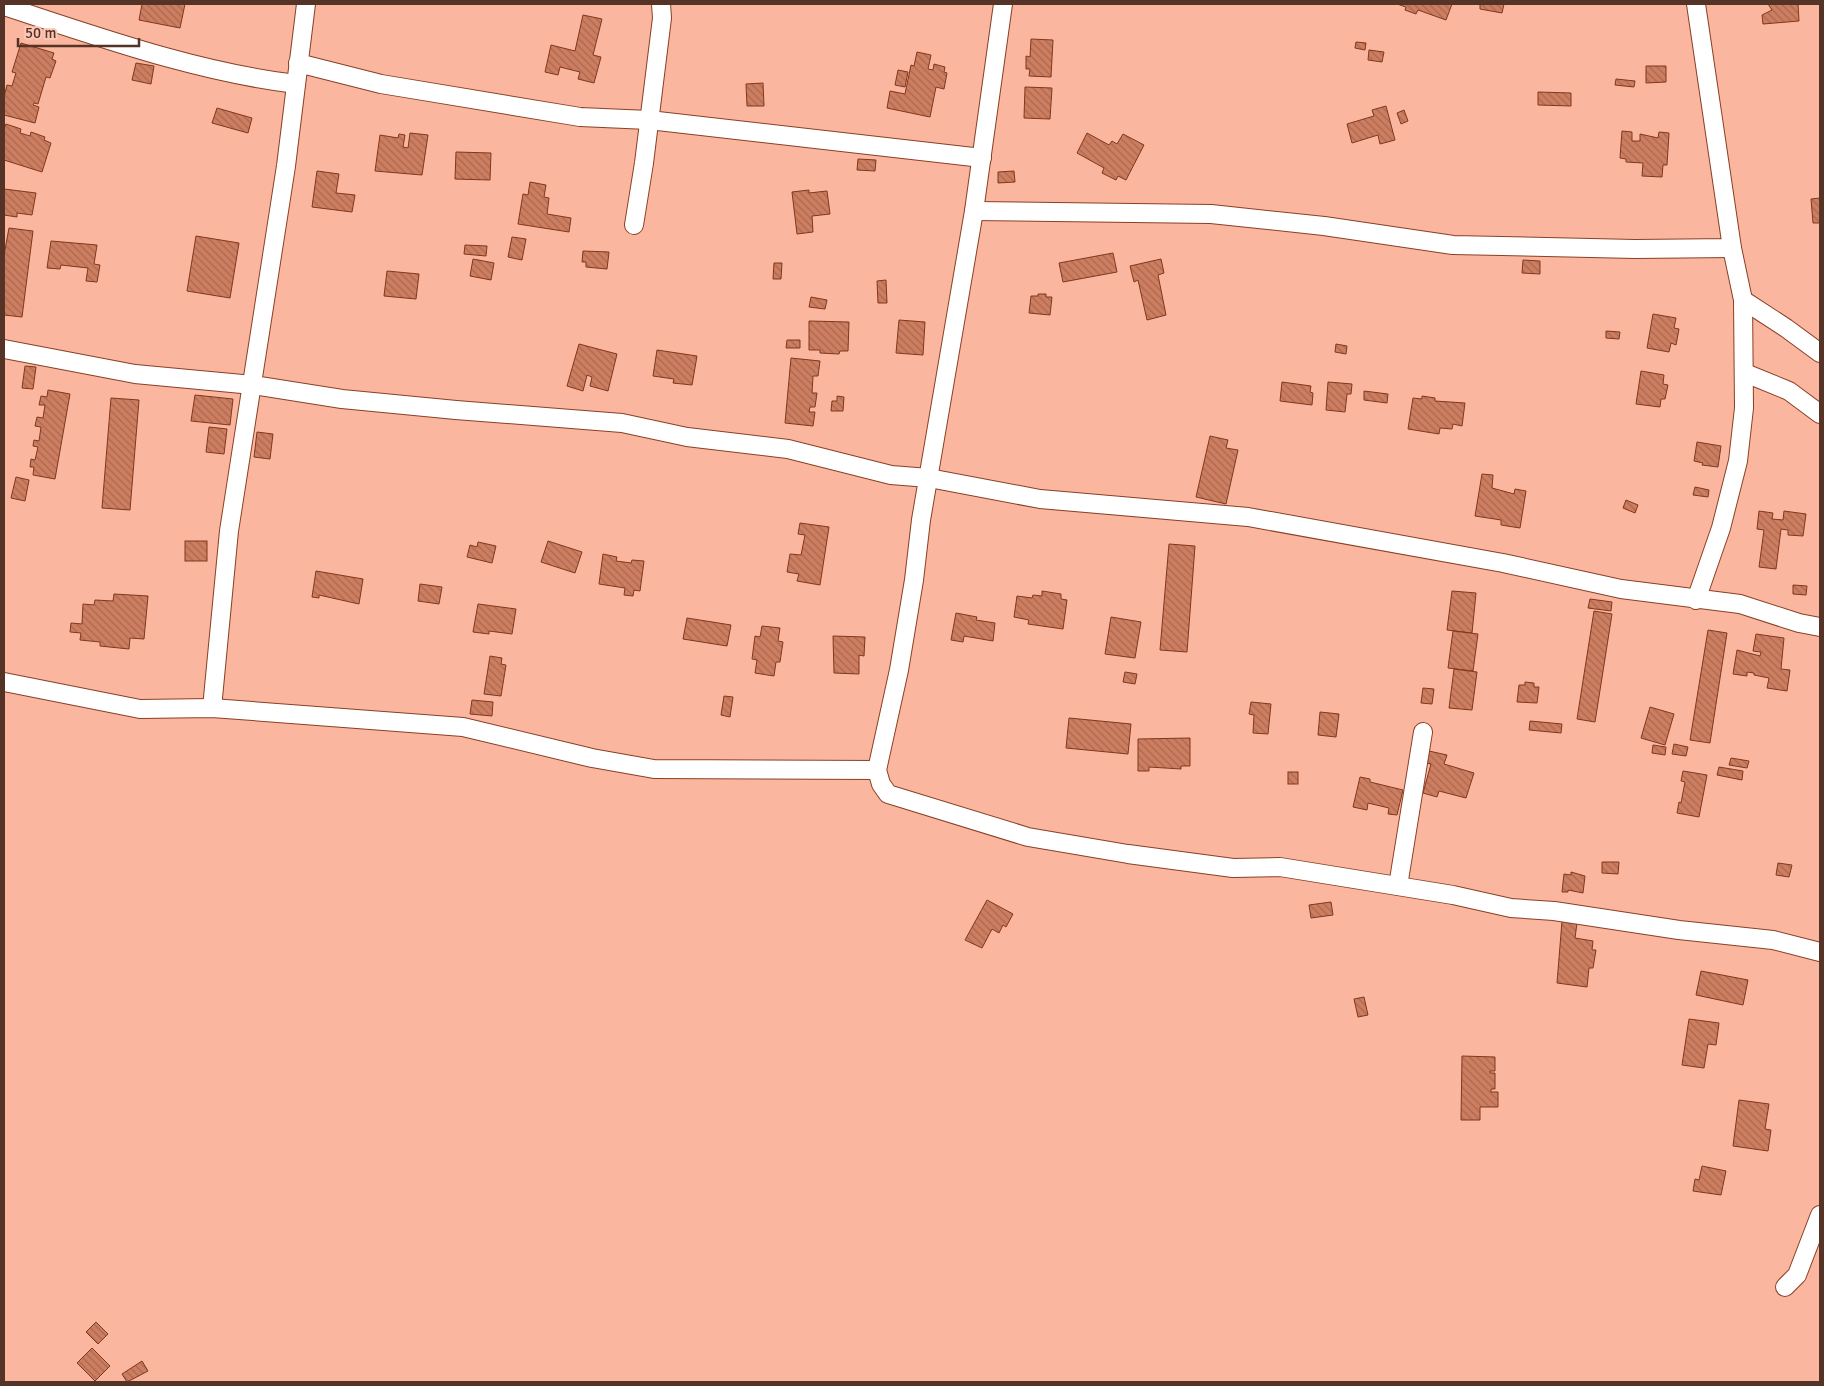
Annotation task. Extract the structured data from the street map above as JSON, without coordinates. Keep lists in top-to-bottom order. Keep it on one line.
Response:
{"scale_bar":"50 m"}
